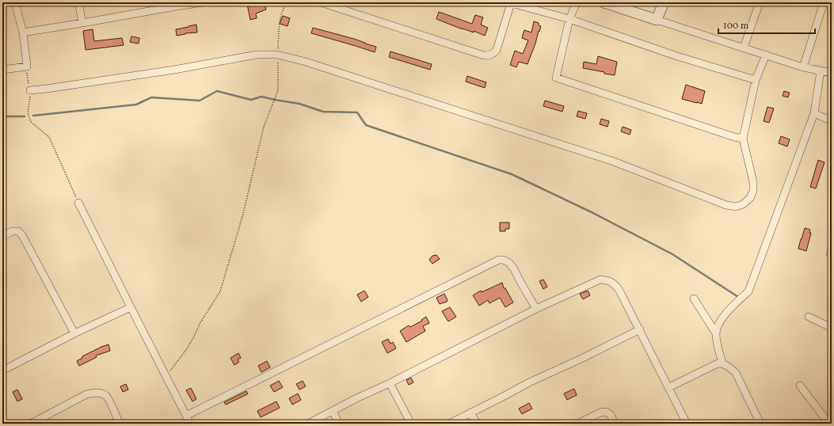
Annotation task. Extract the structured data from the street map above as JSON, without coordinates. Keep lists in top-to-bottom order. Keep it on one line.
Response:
{"scale_bar":"100 m"}
